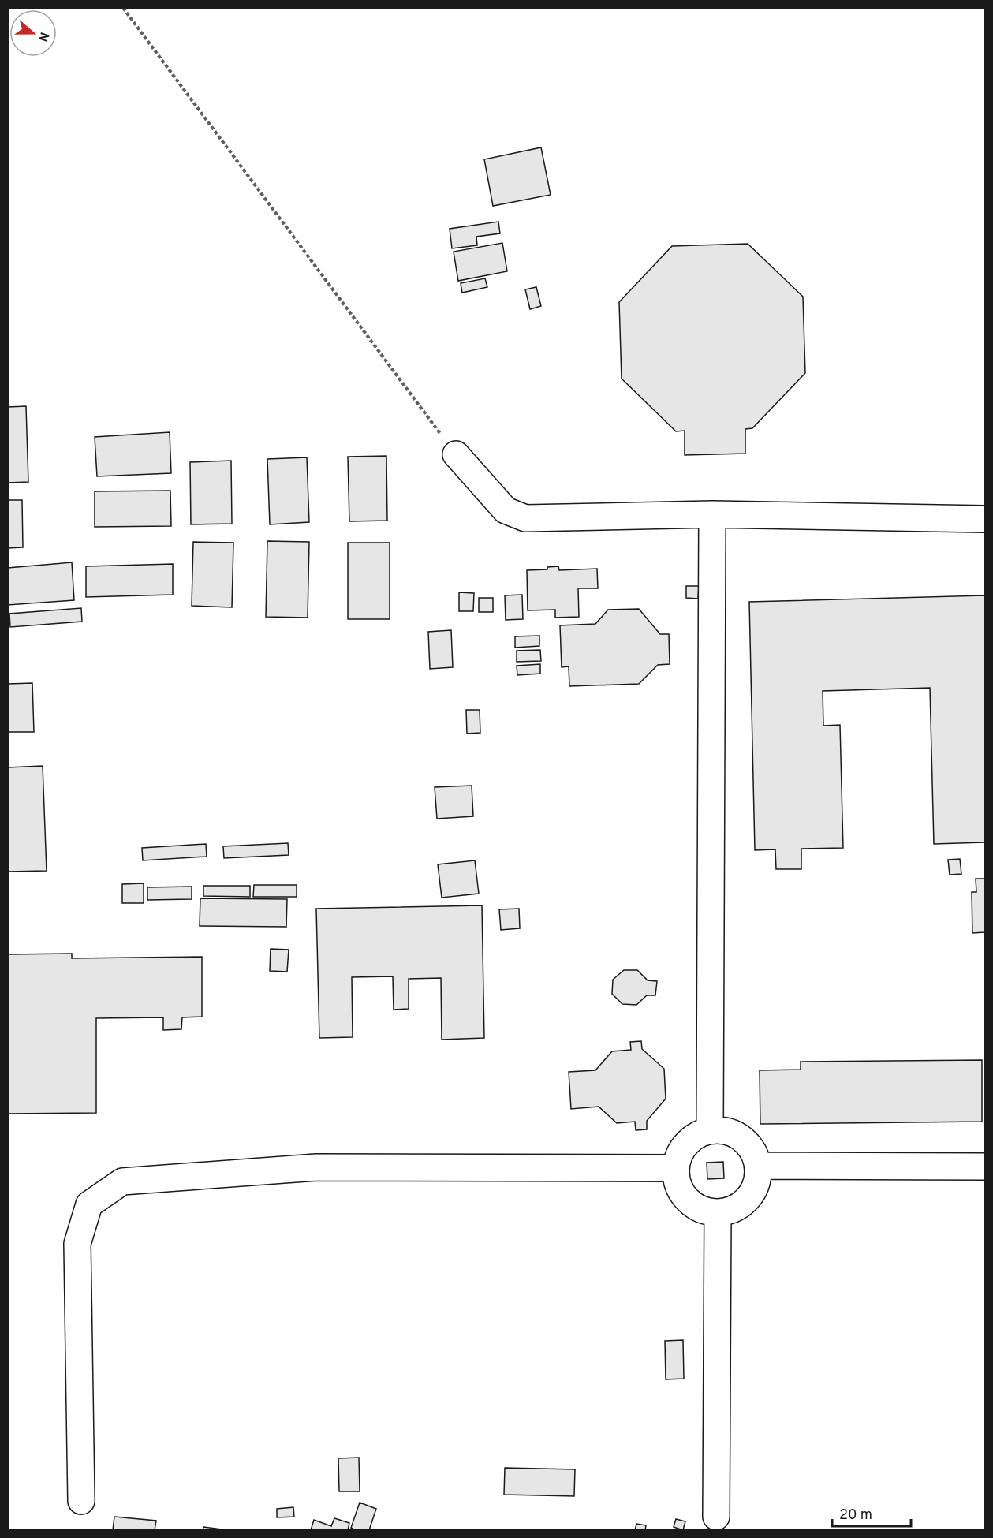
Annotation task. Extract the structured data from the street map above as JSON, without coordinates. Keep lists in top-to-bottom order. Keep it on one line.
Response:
{"scale_bar":"20 m","north":"right"}
